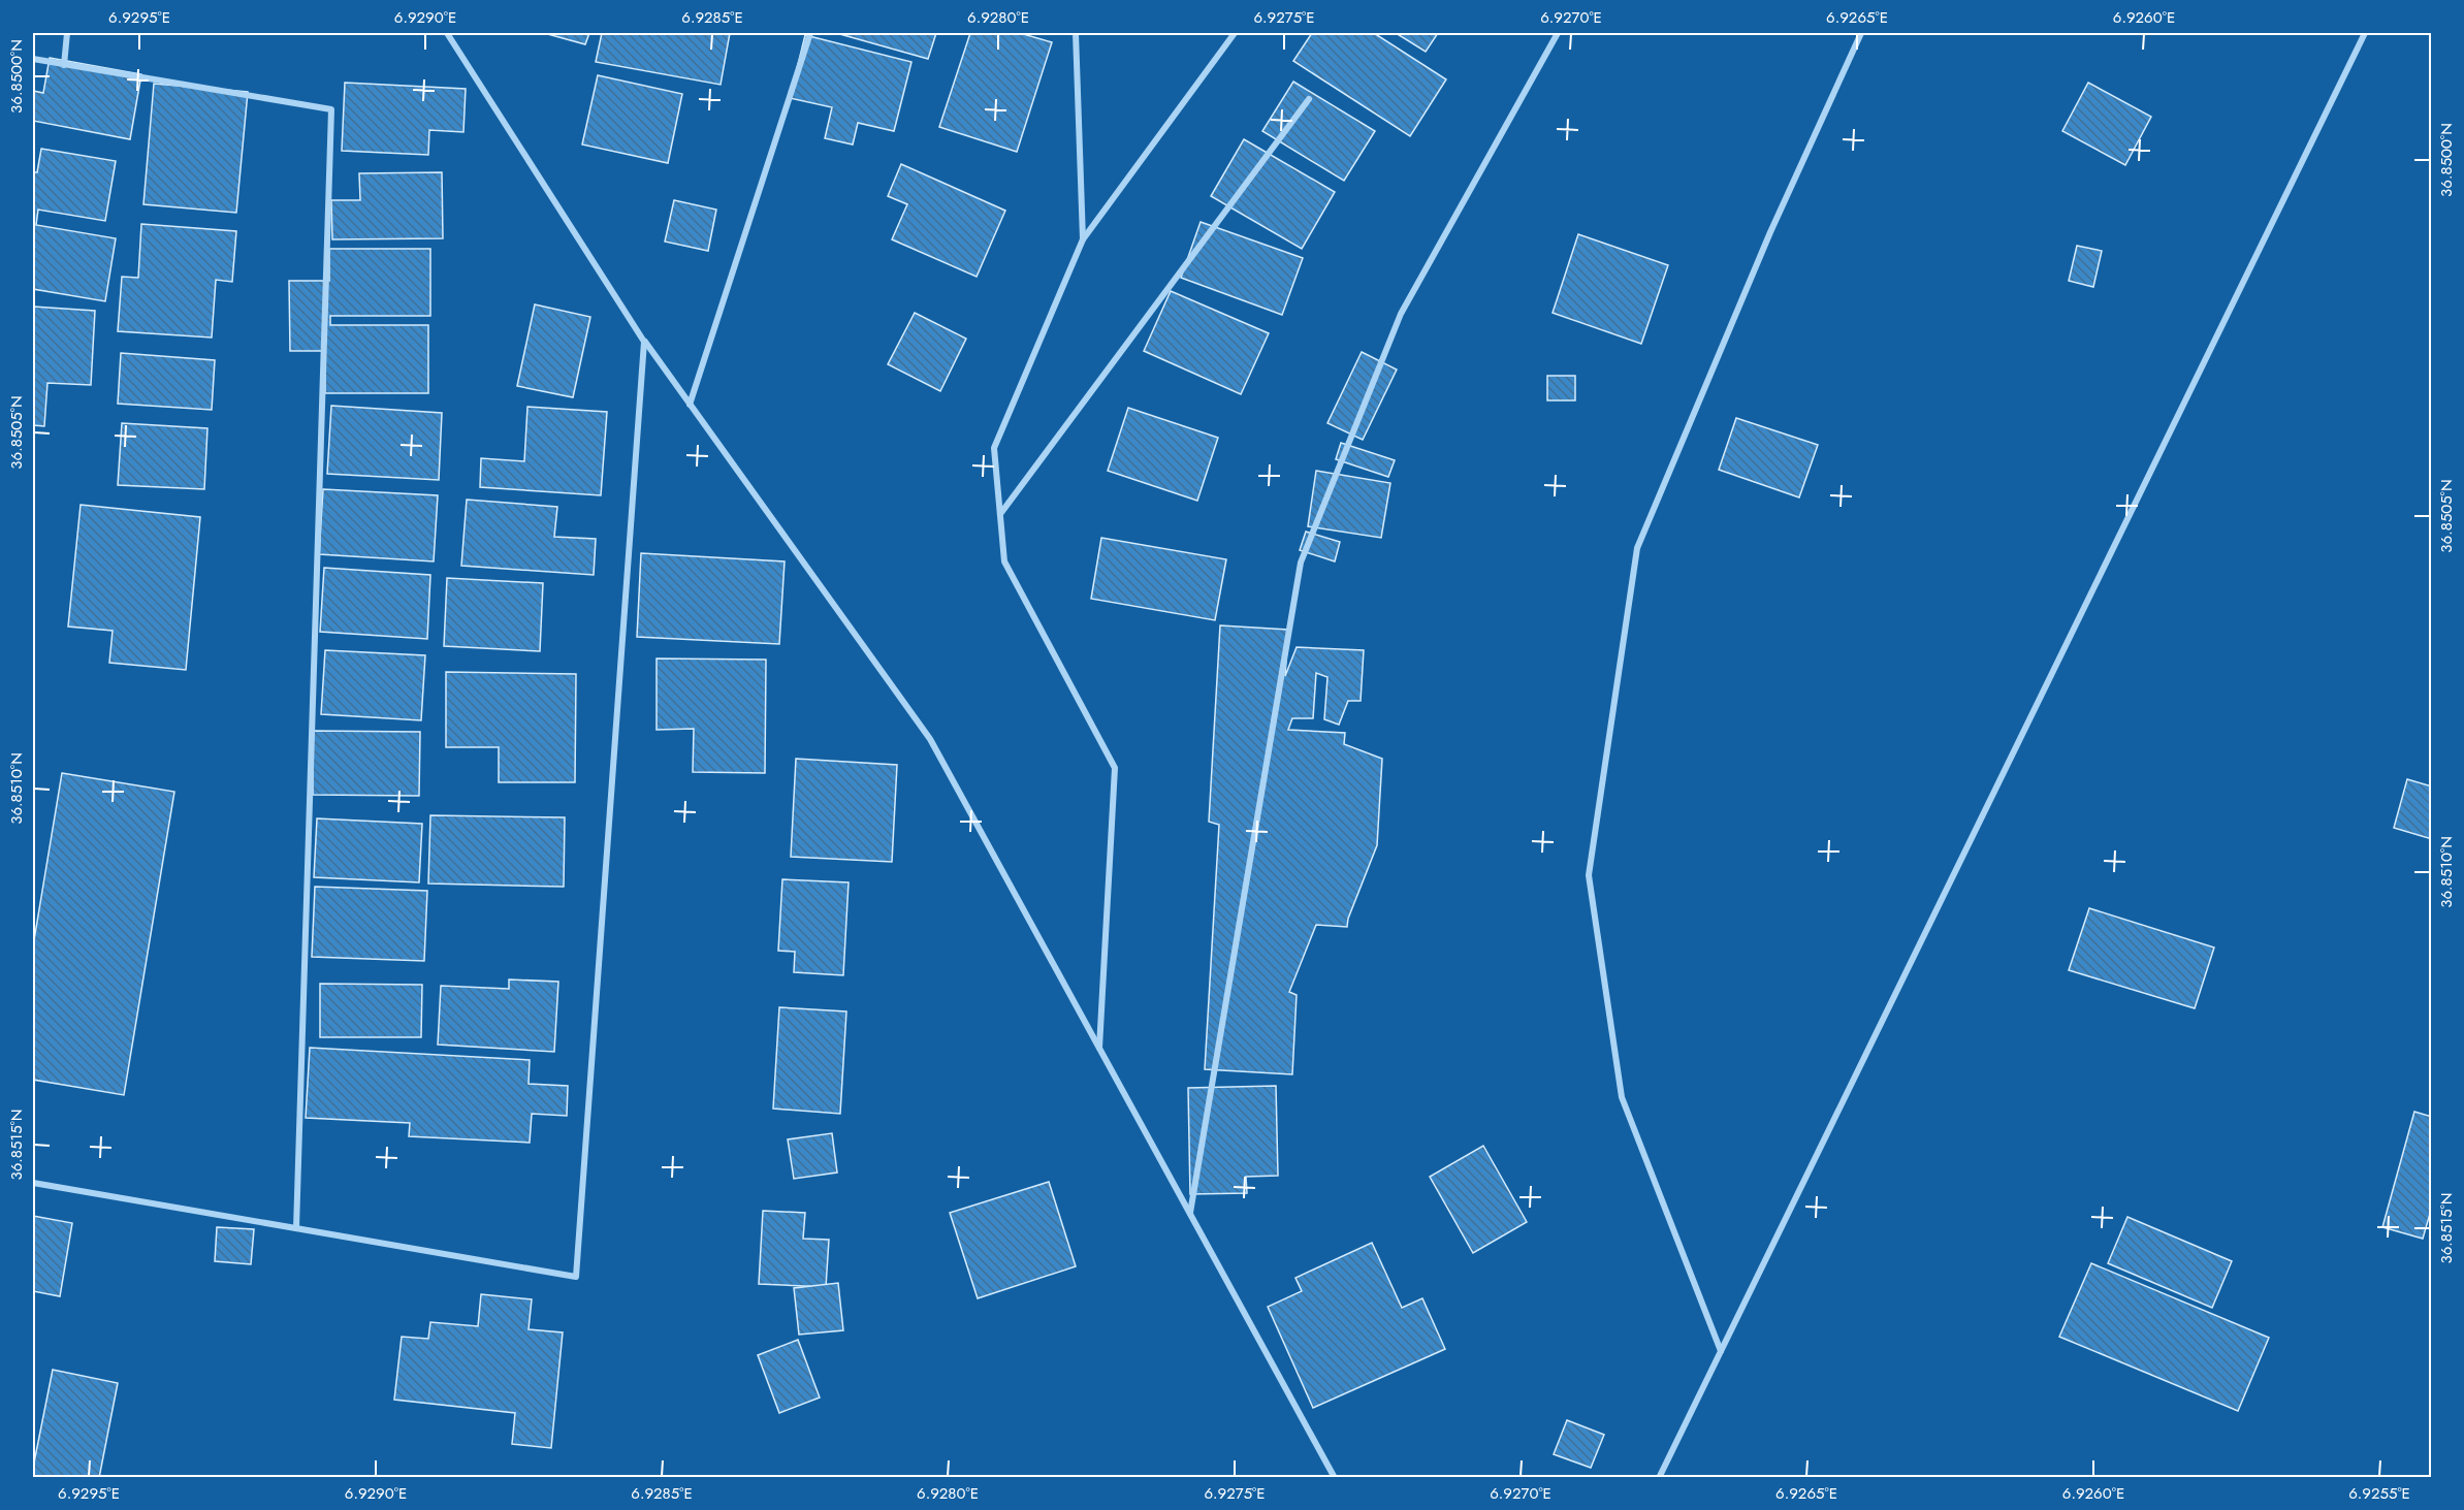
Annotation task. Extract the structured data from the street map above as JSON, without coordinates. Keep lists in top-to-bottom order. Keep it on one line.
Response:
{"coordinates":["6.9295°E","6.9290°E","6.9285°E","6.9280°E","6.9275°E","6.9270°E","6.9265°E","6.9260°E","36.8500°N","36.8505°N","36.8510°N","36.8515°N","6.9255°E"]}
